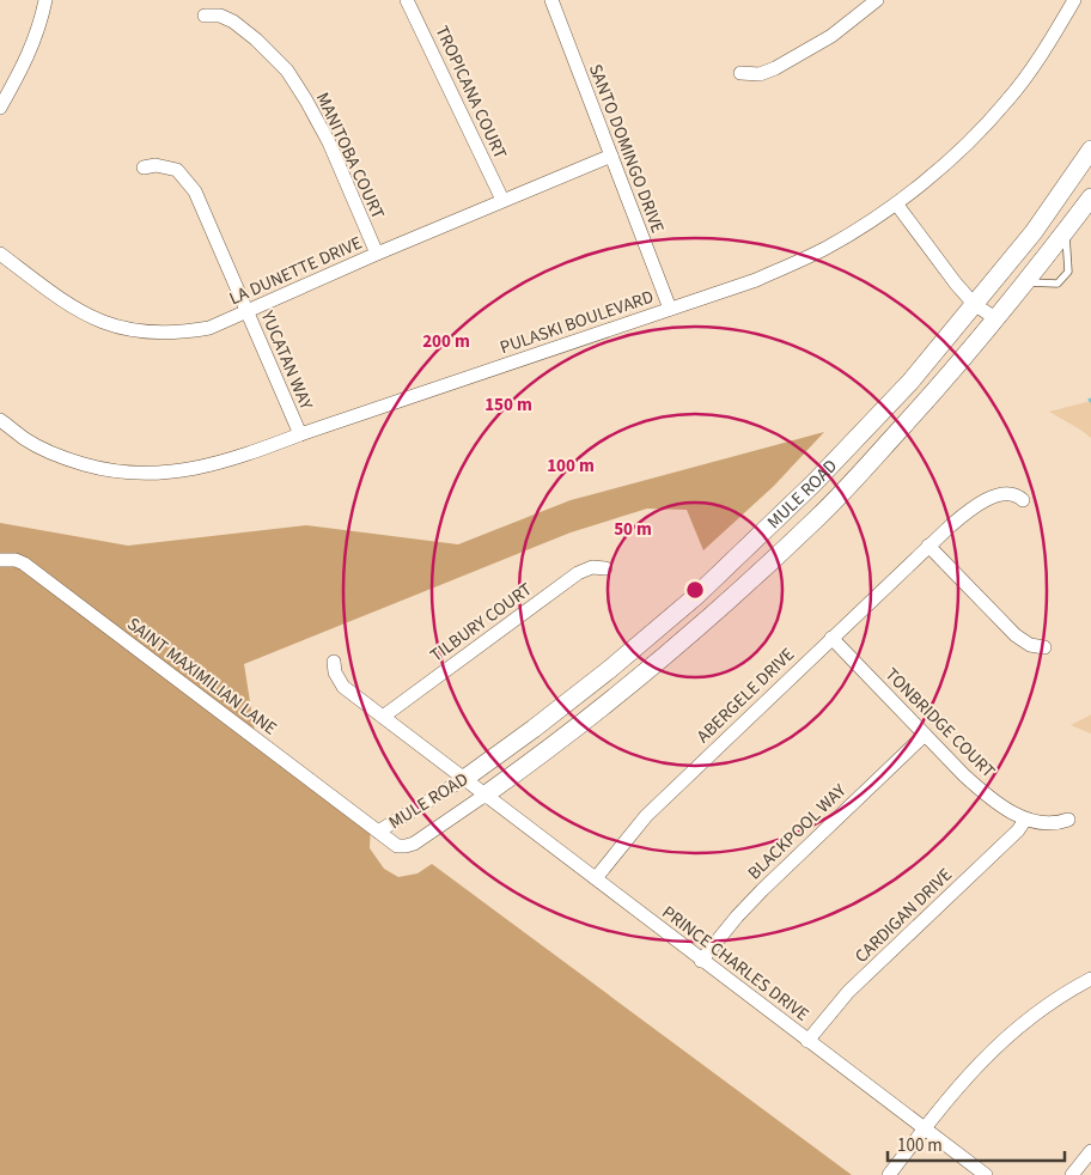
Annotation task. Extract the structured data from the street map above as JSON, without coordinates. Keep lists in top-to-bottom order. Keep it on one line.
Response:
{"streets":{"main road":["MULE ROAD"],"street":["TROPICANA COURT","SANTO DOMINGO DRIVE","MANITOBA COURT","LA DUNETTE DRIVE","PULASKI BOULEVARD","YUCATAN WAY","TILBURY COURT","SAINT MAXIMILIAN LANE","ABERGELE DRIVE","TONBRIDGE COURT","BLACKPOOL WAY","CARDIGAN DRIVE","PRINCE CHARLES DRIVE"]},"crossings":[["TROPICANA COURT","LA DUNETTE DRIVE"],["SANTO DOMINGO DRIVE","LA DUNETTE DRIVE"],["SANTO DOMINGO DRIVE","PULASKI BOULEVARD"],["MANITOBA COURT","LA DUNETTE DRIVE"],["LA DUNETTE DRIVE","YUCATAN WAY"],["PULASKI BOULEVARD","YUCATAN WAY"],["MULE ROAD","SAINT MAXIMILIAN LANE"],["MULE ROAD","PRINCE CHARLES DRIVE"],["TILBURY COURT","PRINCE CHARLES DRIVE"],["ABERGELE DRIVE","TONBRIDGE COURT"],["ABERGELE DRIVE","PRINCE CHARLES DRIVE"],["TONBRIDGE COURT","BLACKPOOL WAY"],["TONBRIDGE COURT","CARDIGAN DRIVE"],["BLACKPOOL WAY","PRINCE CHARLES DRIVE"],["CARDIGAN DRIVE","PRINCE CHARLES DRIVE"]],"scale_bar":"100 m","rings":["200 m","150 m","100 m","50 m"]}
